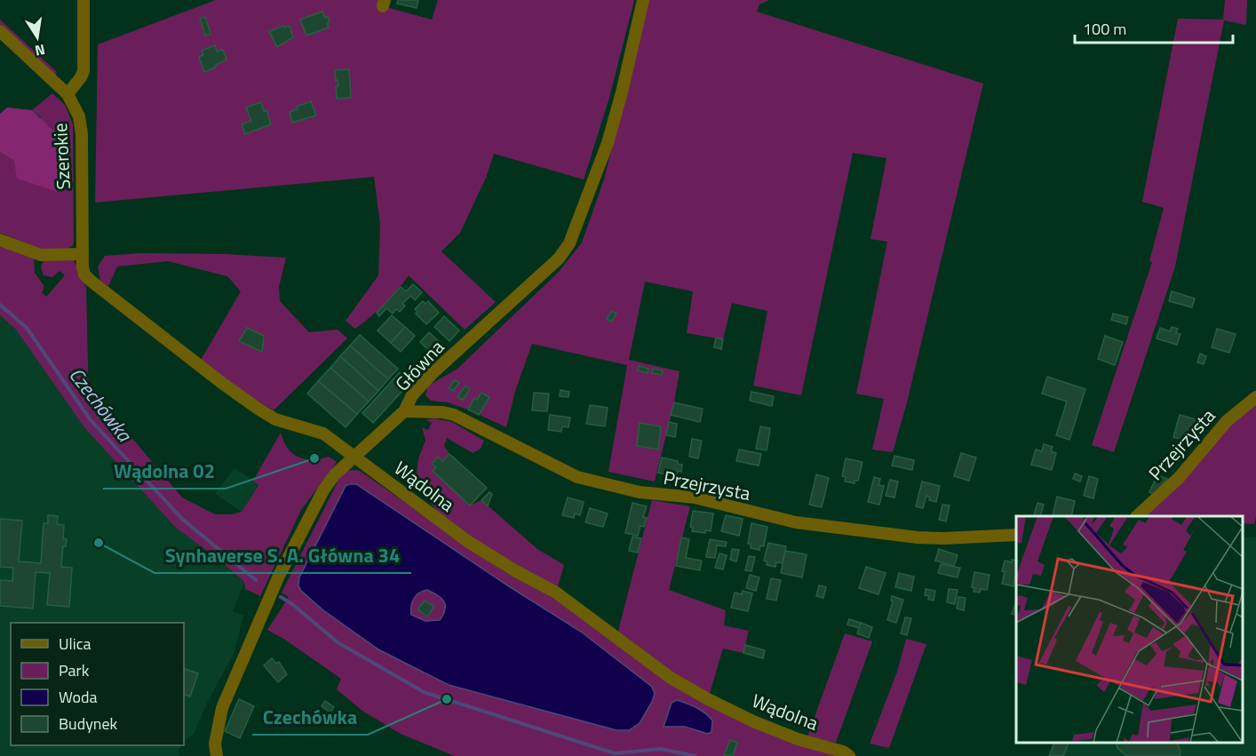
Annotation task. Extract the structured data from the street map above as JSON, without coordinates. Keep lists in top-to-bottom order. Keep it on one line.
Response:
{"streets":{"street":["Szerokie","Główna","Przejrzysta","Wądolna"]},"crossings":[["Szerokie","Wądolna"],["Główna","Przejrzysta"],["Główna","Wądolna"]],"water":["Czechówka"],"places":["Wądolna 02","Synhaverse S. A. Główna 34","Czechówka"],"legend":["Ulica","Park","Woda","Budynek"],"scale_bar":"100 m","north":"bottom"}
